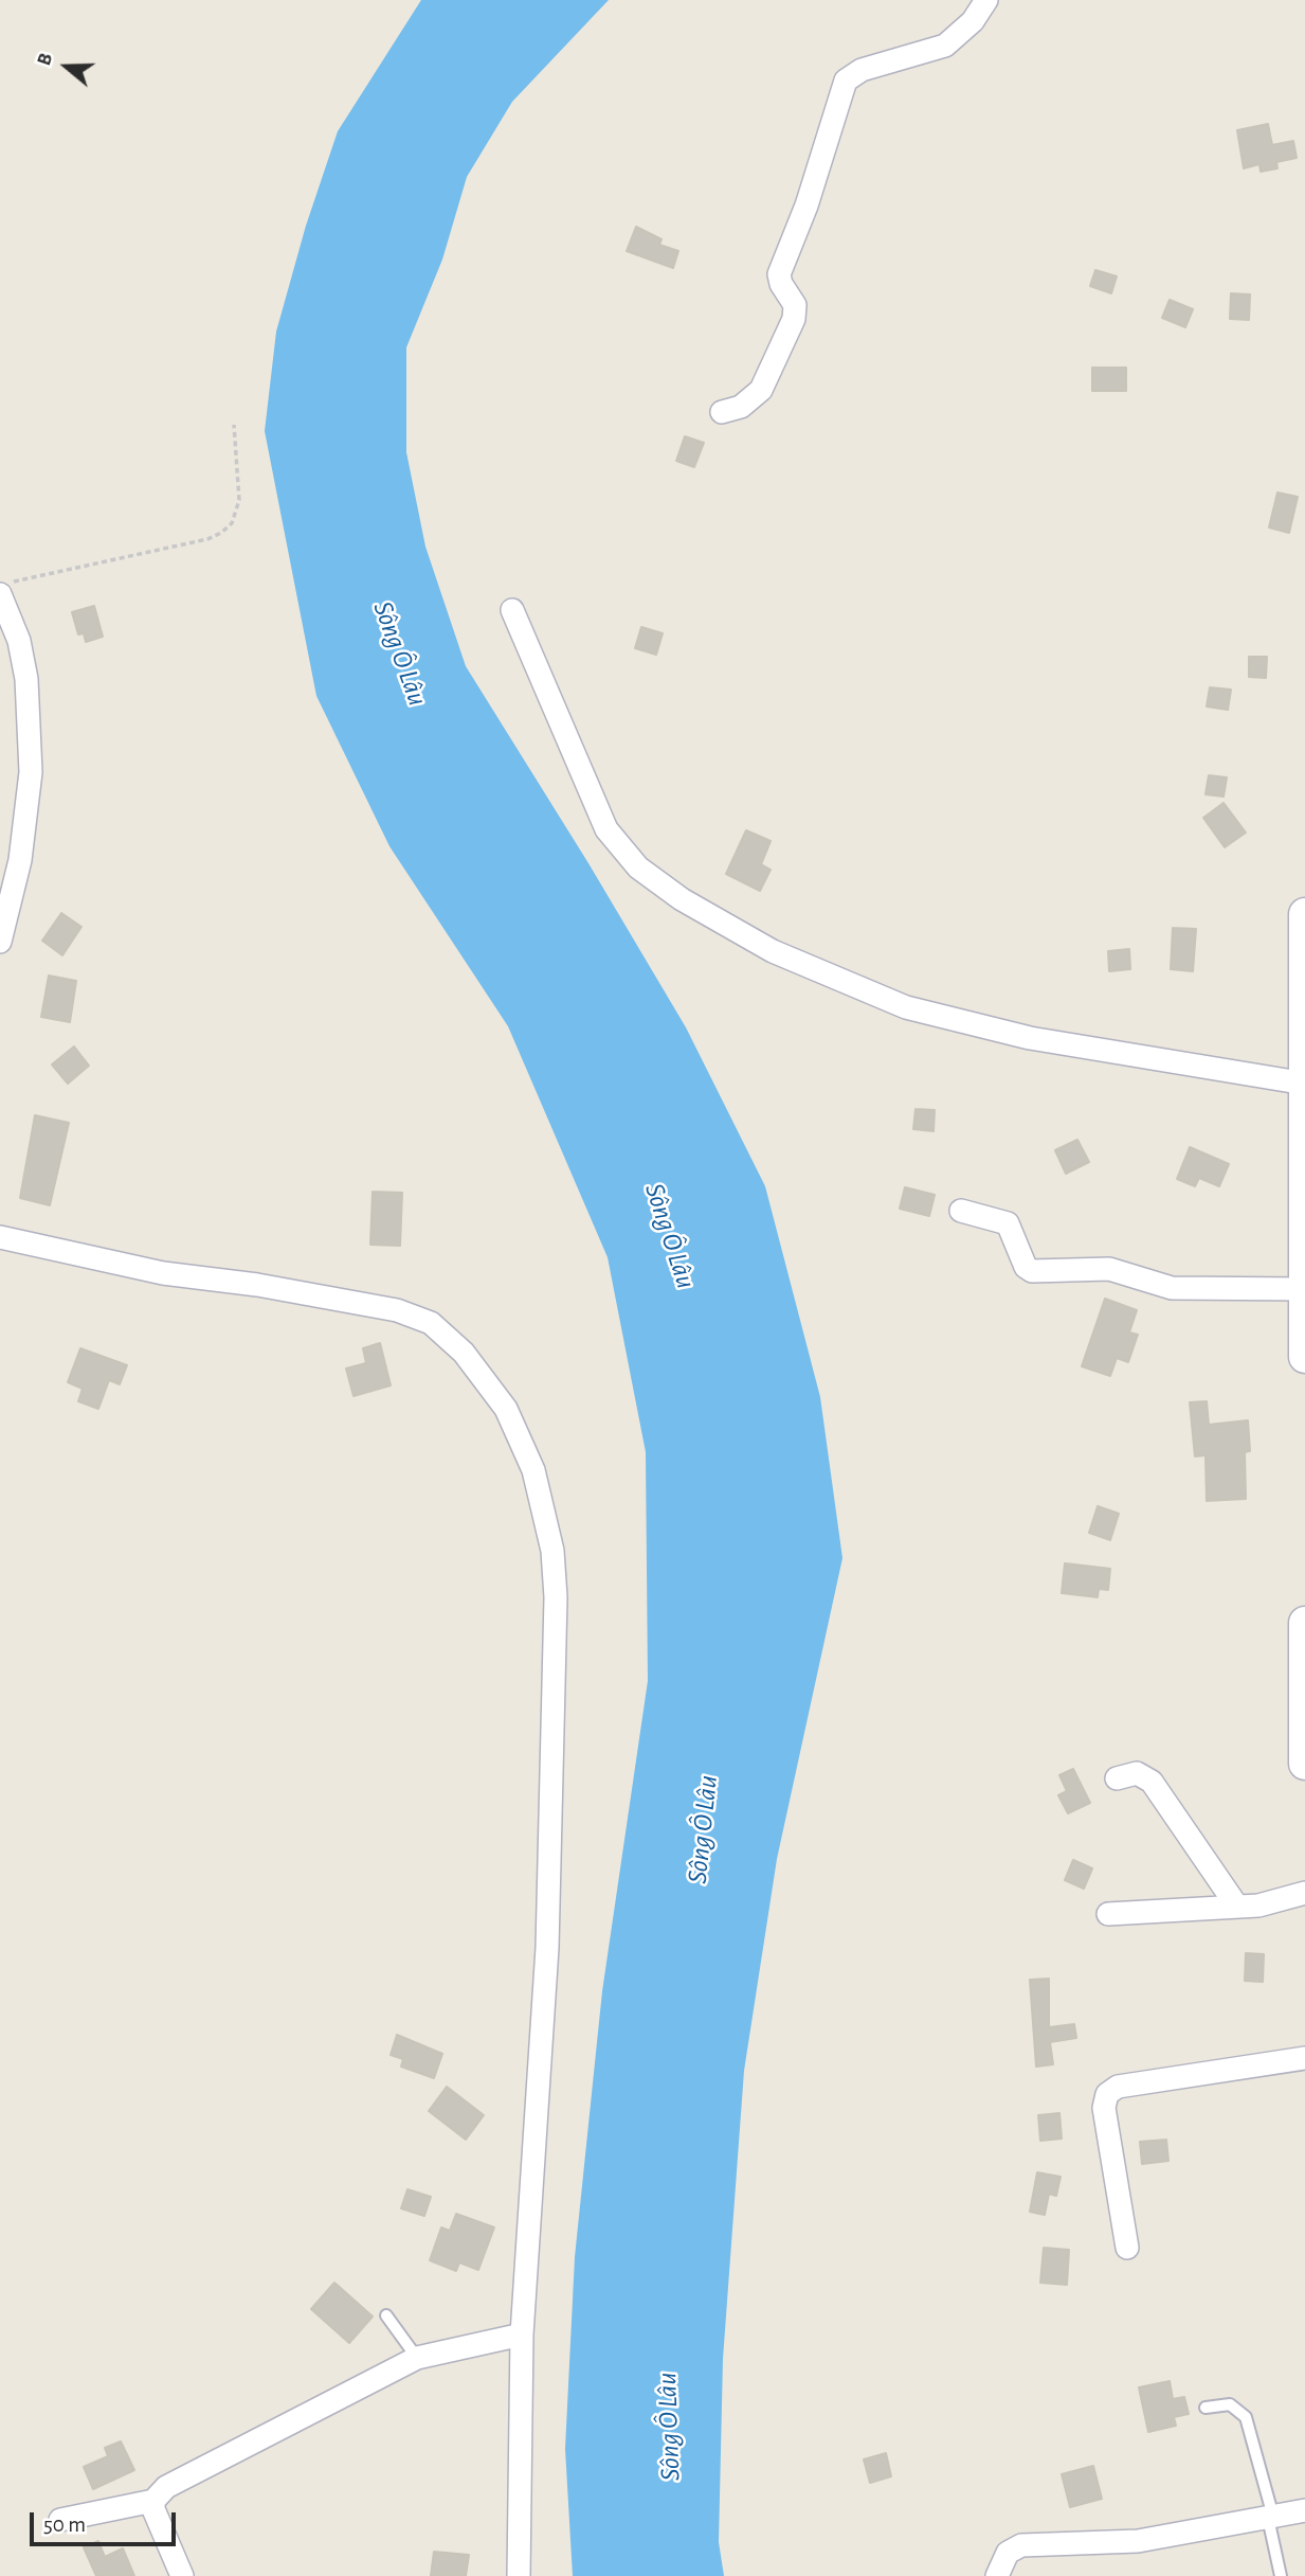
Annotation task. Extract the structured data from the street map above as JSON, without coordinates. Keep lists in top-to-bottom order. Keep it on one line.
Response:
{"water":["Sông Ô Lâu"],"scale_bar":"50 m","north":"left"}
